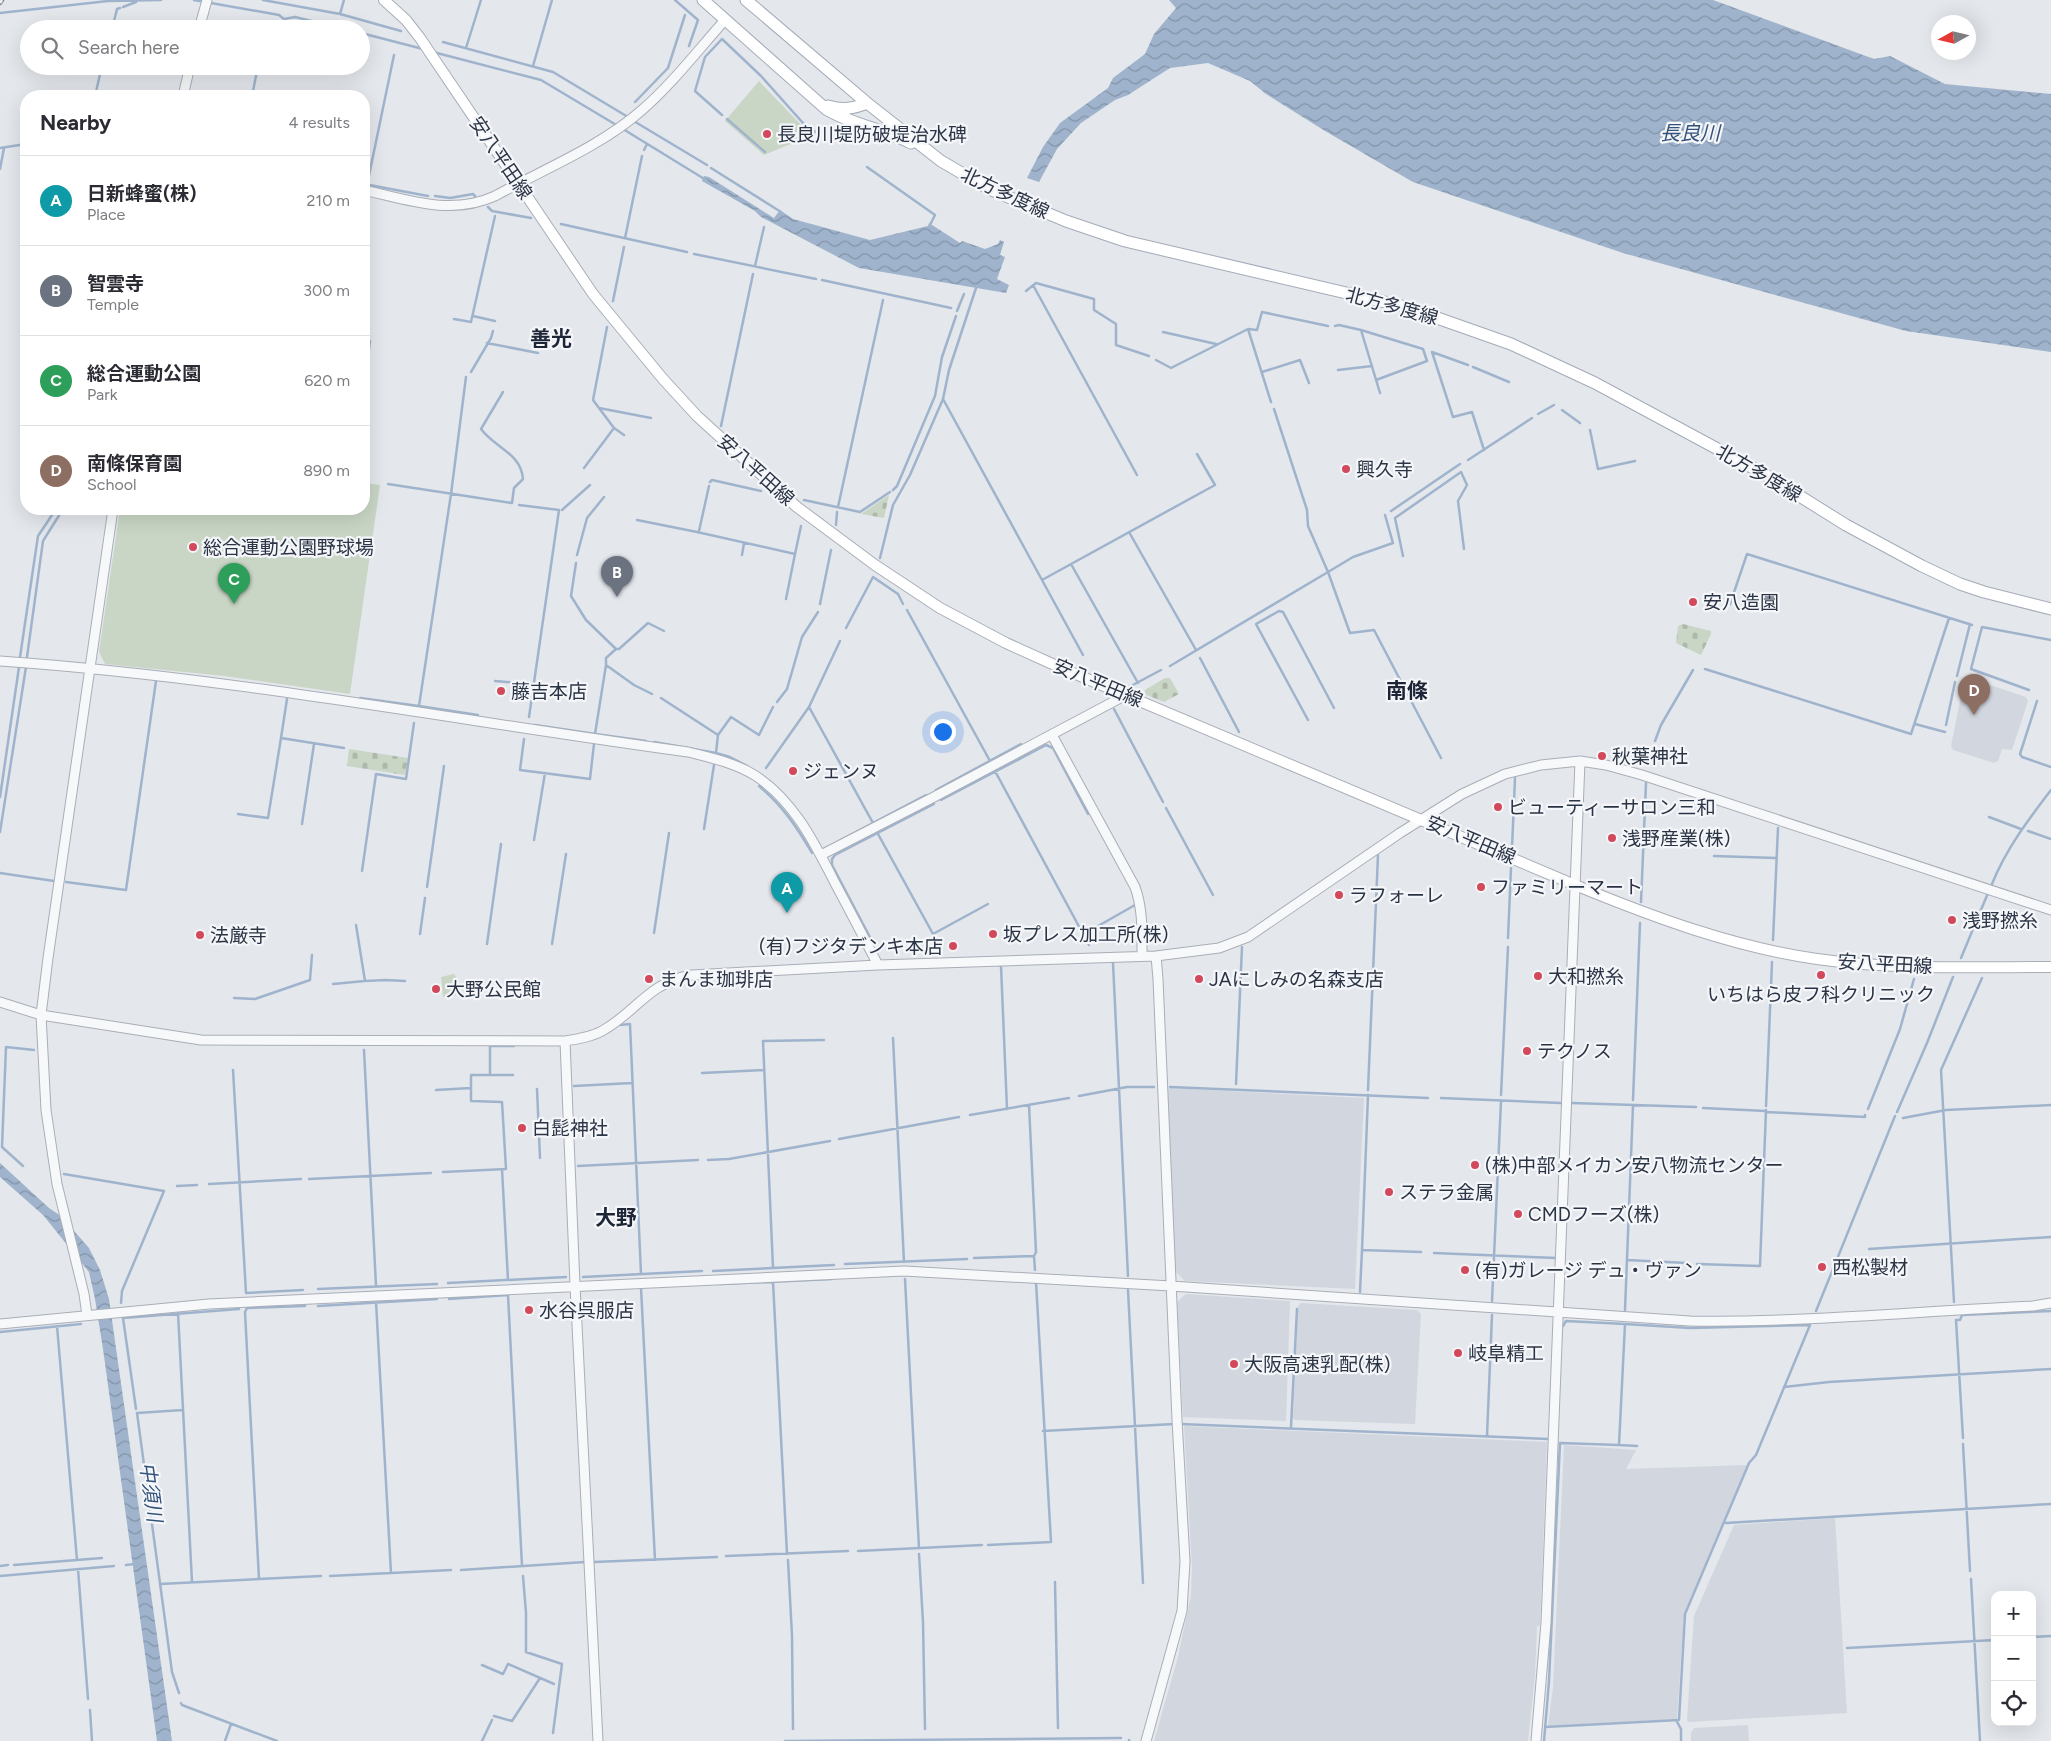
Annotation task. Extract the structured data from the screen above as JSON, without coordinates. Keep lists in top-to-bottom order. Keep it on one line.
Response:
{"streets":{"main road":["安八平田線","北方多度線"]},"districts":["善光","南條","大野"],"water":["長良川","中須川"],"places":["長良川堤防破堤治水碑","興久寺","総合運動公園野球場","安八造園","藤吉本店","秋葉神社","ジェンヌ","ビューティーサロン三和","浅野産業(株)","ファミリーマート","ラフォーレ","浅野撚糸","坂プレス加工所(株)","法厳寺","(有)フジタデンキ本店","いちはら皮フ科クリニック","大和撚糸","まんま珈琲店","JAにしみの名森支店","大野公民館","テクノス","白髭神社","(株)中部メイカン安八物流センター","ステラ金属","CMDフーズ(株)","西松製材","(有)ガレージ デュ・ヴァン","水谷呉服店","岐阜精工","大阪高速乳配(株)"],"north":"left","page":{"search":"Search here","heading":["Nearby","4 results"],"list":[{"mark":"A","name":"日新蜂蜜(株)","note":"Place","value":"210 m"},{"mark":"B","name":"智雲寺","note":"Temple","value":"300 m"},{"mark":"C","name":"総合運動公園","note":"Park","value":"620 m"},{"mark":"D","name":"南條保育園","note":"School","value":"890 m"}],"pins":["B","C","D","A"],"map_buttons":["+","−"]}}
